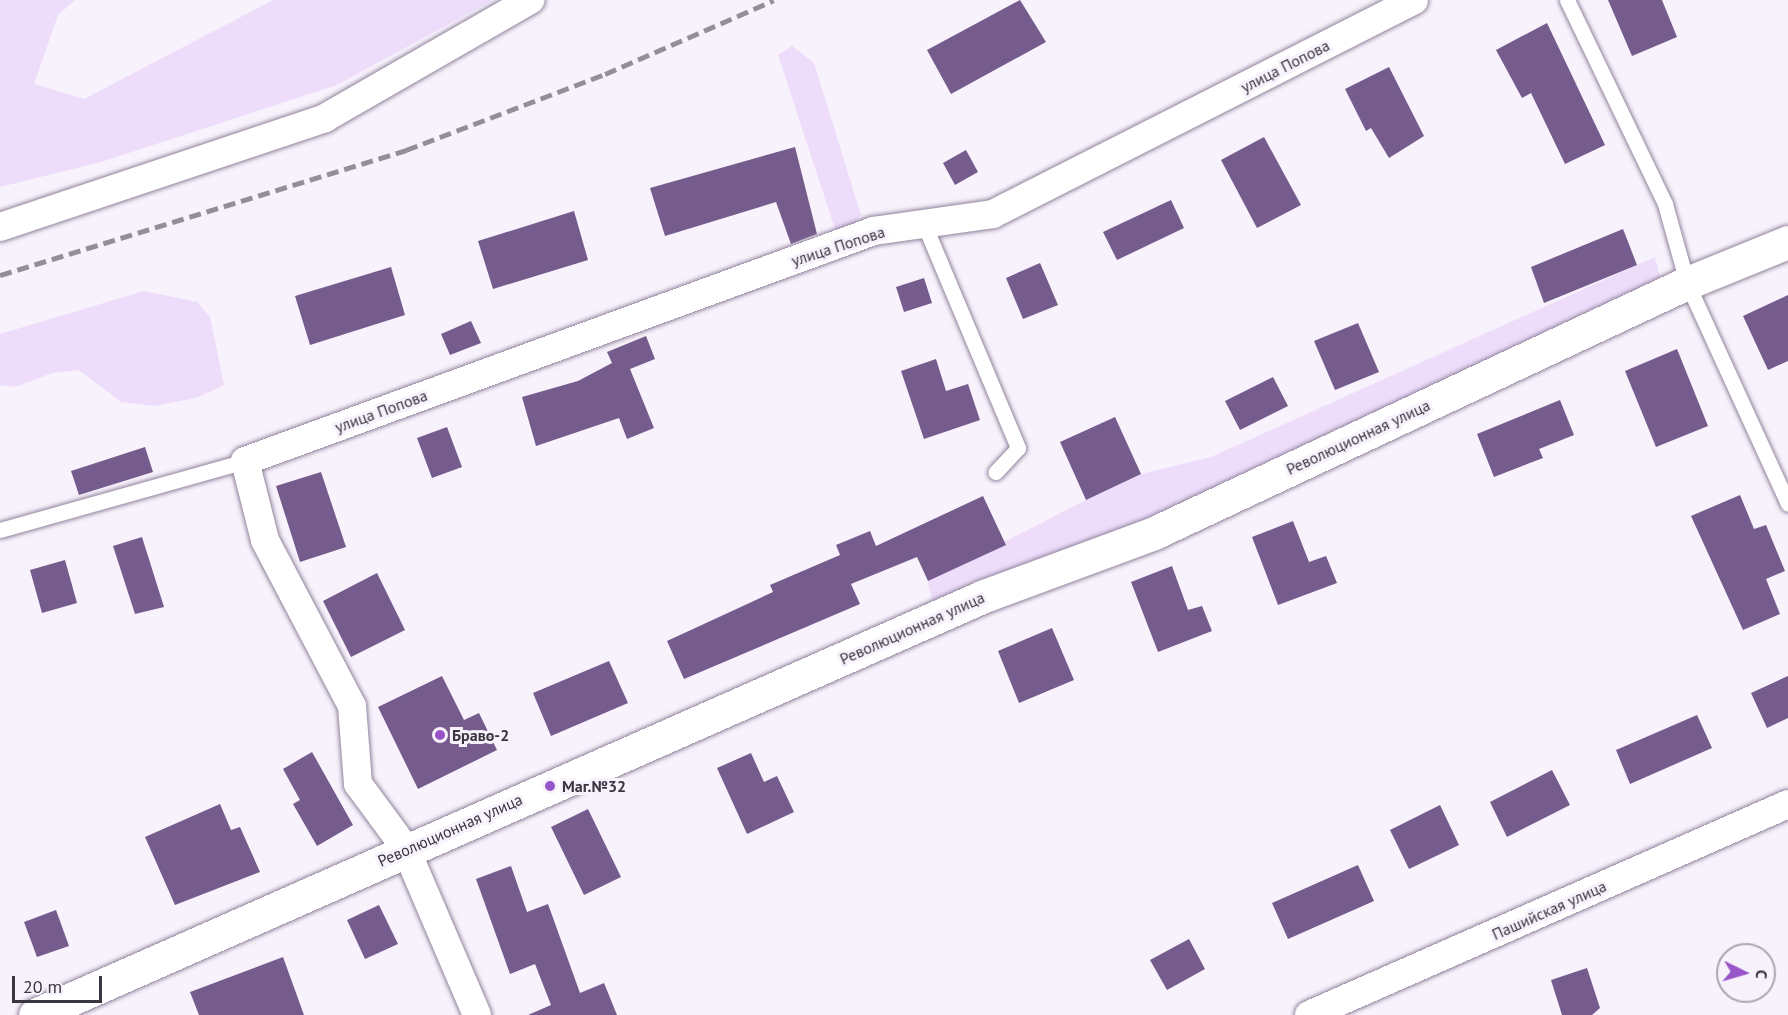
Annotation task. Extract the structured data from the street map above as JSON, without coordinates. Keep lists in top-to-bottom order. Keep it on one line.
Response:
{"streets":{"street":["улица Попова","Революционная улица","Пашийская улица"]},"places":["Браво-2","Маг.№32"],"scale_bar":"20 m","north":"right"}
